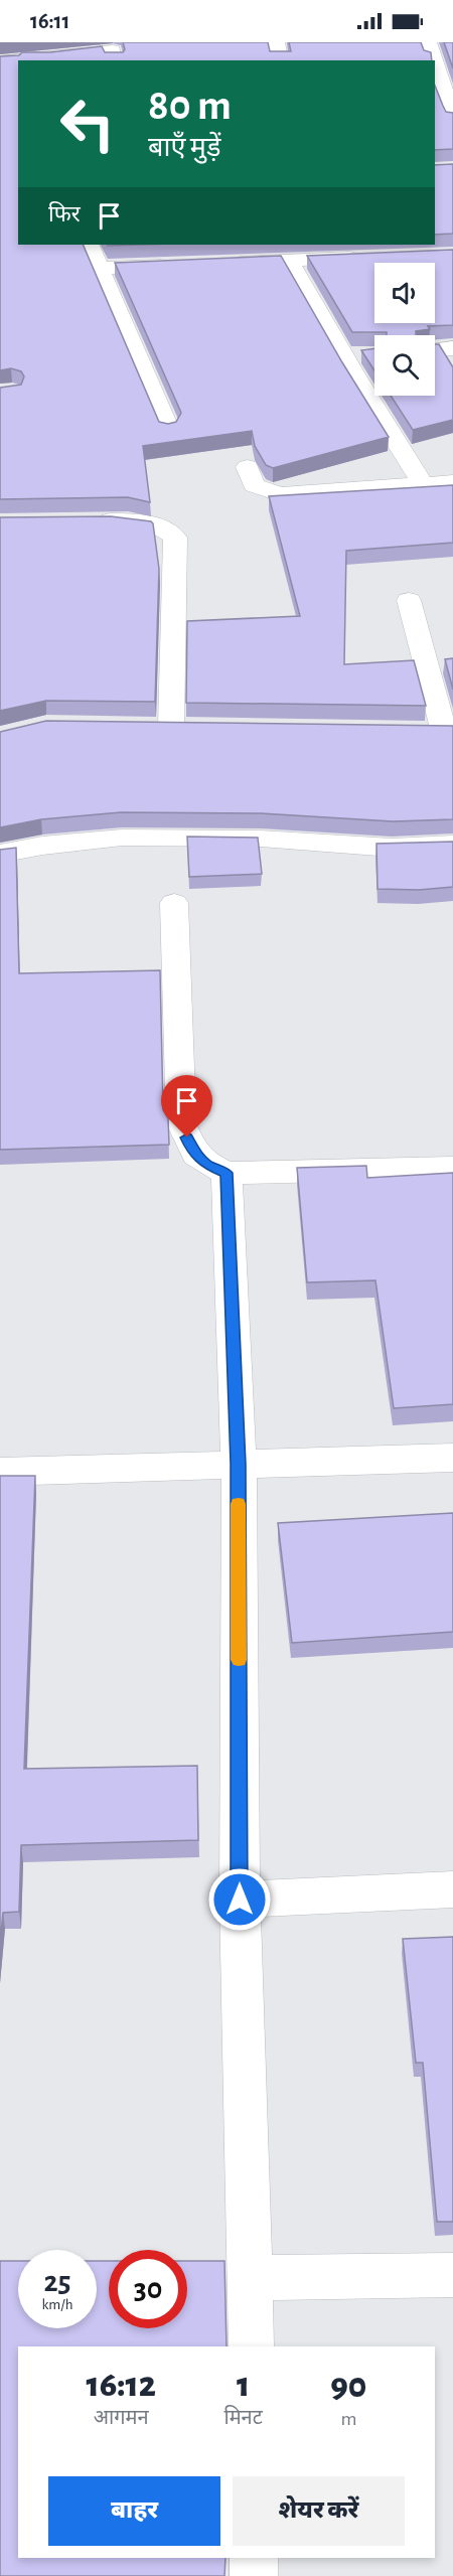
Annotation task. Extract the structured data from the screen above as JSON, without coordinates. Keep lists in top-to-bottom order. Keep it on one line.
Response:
{"page":{"status":"16:11","turn":["80 m","बाएँ मुड़ें"],"then":"फिर","speed":"25 km/h","limit":"30","eta":["16:12","आगमन","1","मिनट","90","m"],"buttons":["बाहर","शेयर करें"]}}
